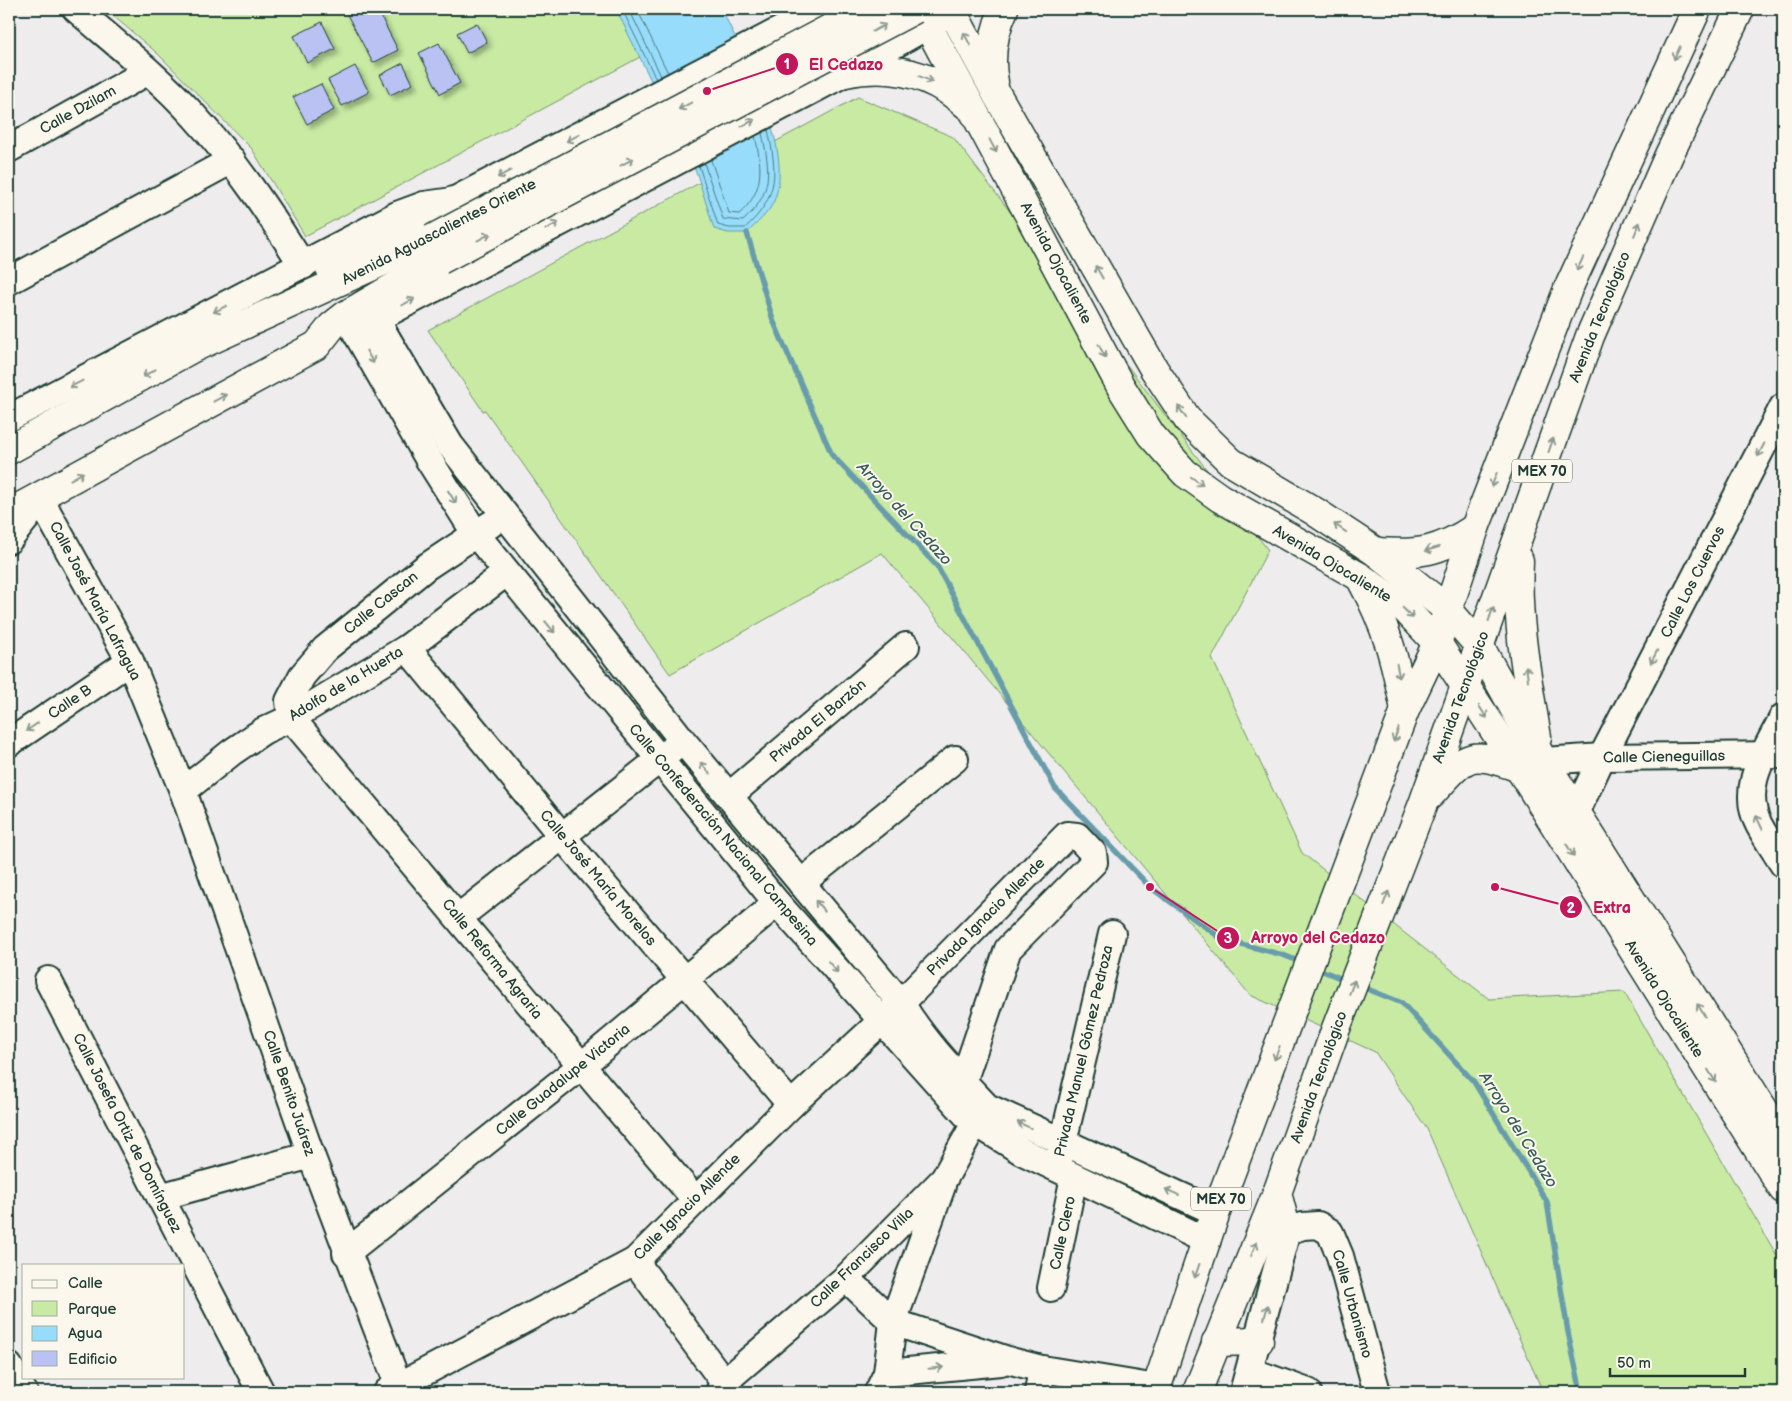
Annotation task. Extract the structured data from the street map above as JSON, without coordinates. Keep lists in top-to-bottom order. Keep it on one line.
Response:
{"streets":{"main road":["Avenida Aguascalientes Oriente","Avenida Ojocaliente","Avenida Tecnológico","MEX 70"],"street":["Calle Dzilam","Calle Los Cuervos","Calle José María Lafragua","Calle Cascan","Adolfo de la Huerta","Calle B","Privada El Barzón","Calle Cieneguillas","Calle Confederación Nacional Campesina","Calle José María Morelos","Privada Ignacio Allende","Calle Reforma Agraria","Privada Manuel Gómez Pedroza","Calle Guadalupe Victoria","Calle Benito Juárez","Calle Josefa Ortiz de Domínguez","Calle Ignacio Allende","Calle Clero","Calle Francisco Villa","Calle Urbanismo"]},"crossings":[["Avenida Aguascalientes Oriente","Avenida Ojocaliente"],["Avenida Aguascalientes Oriente","Calle José María Lafragua"],["Avenida Aguascalientes Oriente","Calle Confederación Nacional Campesina"],["Avenida Ojocaliente","Avenida Tecnológico"],["Avenida Ojocaliente","MEX 70"],["Avenida Ojocaliente","Calle Los Cuervos"],["Avenida Ojocaliente","Calle Cieneguillas"],["MEX 70","Calle Confederación Nacional Campesina"],["Calle Los Cuervos","Calle Cieneguillas"],["Calle José María Lafragua","Adolfo de la Huerta"],["Calle José María Lafragua","Calle B"],["Calle José María Lafragua","Calle Benito Juárez"],["Calle Cascan","Adolfo de la Huerta"],["Calle Cascan","Calle Confederación Nacional Campesina"],["Calle Cascan","Calle Reforma Agraria"],["Adolfo de la Huerta","Calle Confederación Nacional Campesina"],["Adolfo de la Huerta","Calle José María Morelos"],["Adolfo de la Huerta","Calle Reforma Agraria"],["Adolfo de la Huerta","Calle Benito Juárez"],["Privada El Barzón","Calle Confederación Nacional Campesina"],["Calle Confederación Nacional Campesina","Privada Ignacio Allende"],["Calle Confederación Nacional Campesina","Privada Manuel Gómez Pedroza"],["Calle Confederación Nacional Campesina","Calle Guadalupe Victoria"],["Calle Confederación Nacional Campesina","Calle Ignacio Allende"],["Calle Confederación Nacional Campesina","Calle Clero"],["Calle Confederación Nacional Campesina","Calle Francisco Villa"],["Calle José María Morelos","Calle Guadalupe Victoria"],["Calle José María Morelos","Calle Ignacio Allende"],["Privada Ignacio Allende","Calle Ignacio Allende"],["Calle Reforma Agraria","Calle Guadalupe Victoria"],["Calle Reforma Agraria","Calle Ignacio Allende"],["Privada Manuel Gómez Pedroza","Calle Clero"],["Calle Guadalupe Victoria","Calle Benito Juárez"],["Calle Benito Juárez","Calle Ignacio Allende"]],"one_way":["Calle Los Cuervos","Calle B"],"water":["Arroyo del Cedazo"],"places":["El Cedazo","Arroyo del Cedazo","Extra"],"legend":["Calle","Parque","Agua","Edificio"],"scale_bar":"50 m"}
